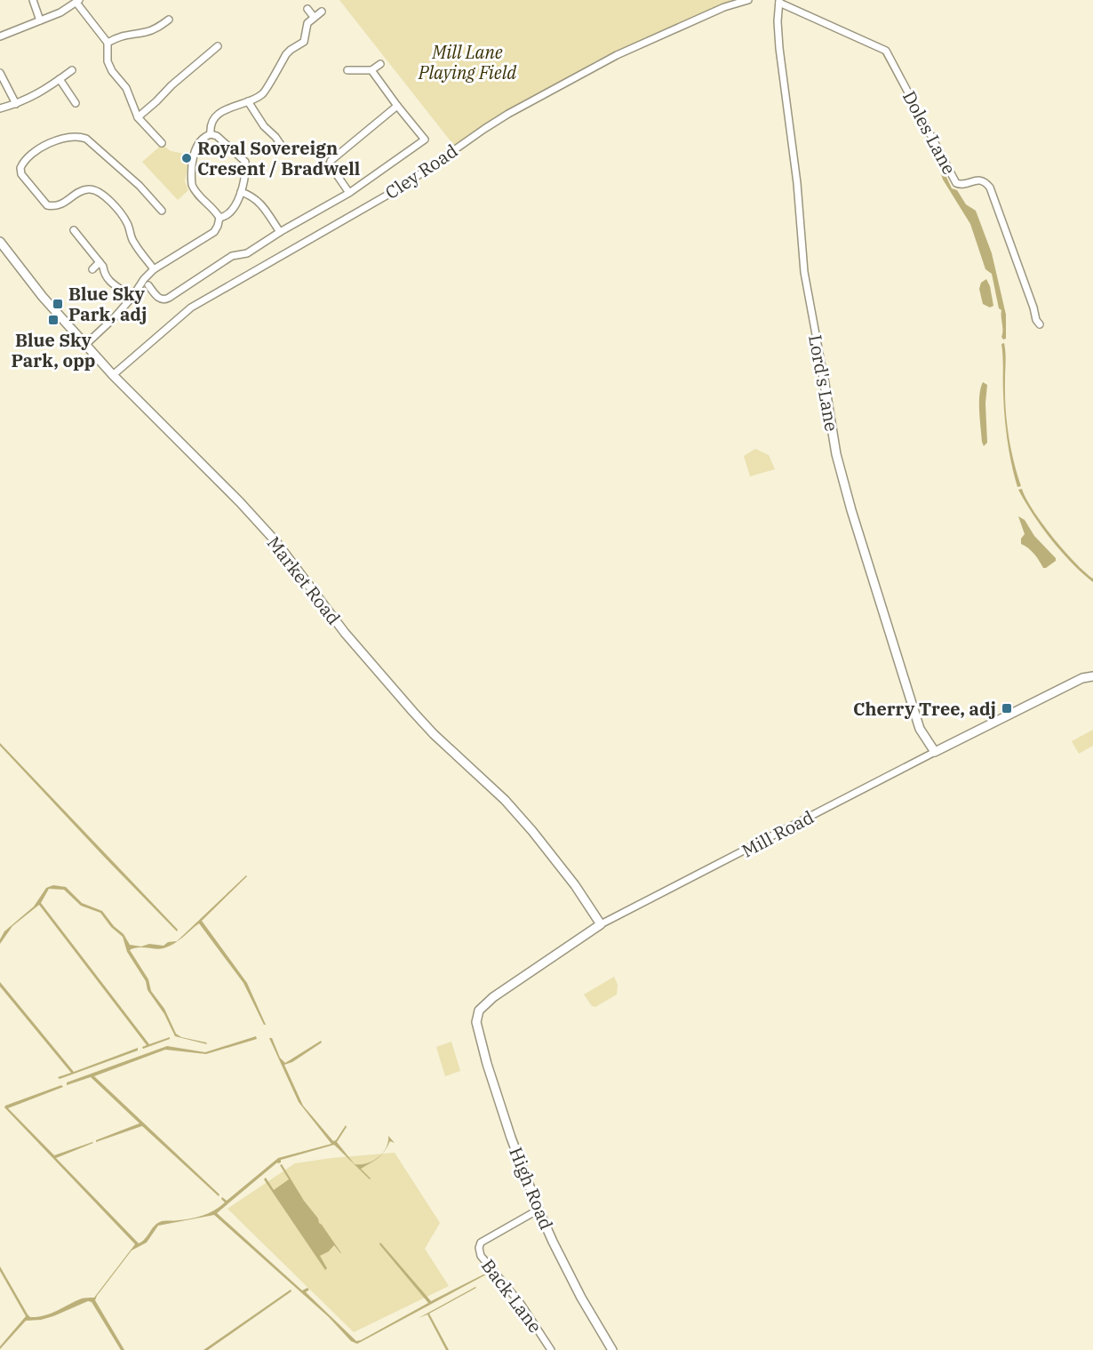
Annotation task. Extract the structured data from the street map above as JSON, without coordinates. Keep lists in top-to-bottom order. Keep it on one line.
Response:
{"streets":{"street":["Doles Lane","Cley Road","Lord's Lane","Market Road","Mill Road","High Road","Back Lane"]},"crossings":[["Doles Lane","Lord's Lane"],["Cley Road","Market Road"],["Lord's Lane","Mill Road"],["Market Road","Mill Road"],["Mill Road","High Road"],["High Road","Back Lane"]],"parks":["Mill Lane Playing Field"],"places":{"other":["Royal Sovereign Cresent / Bradwell"],"transit":["Blue Sky Park, adj","Blue Sky Park, opp","Cherry Tree, adj"]}}
